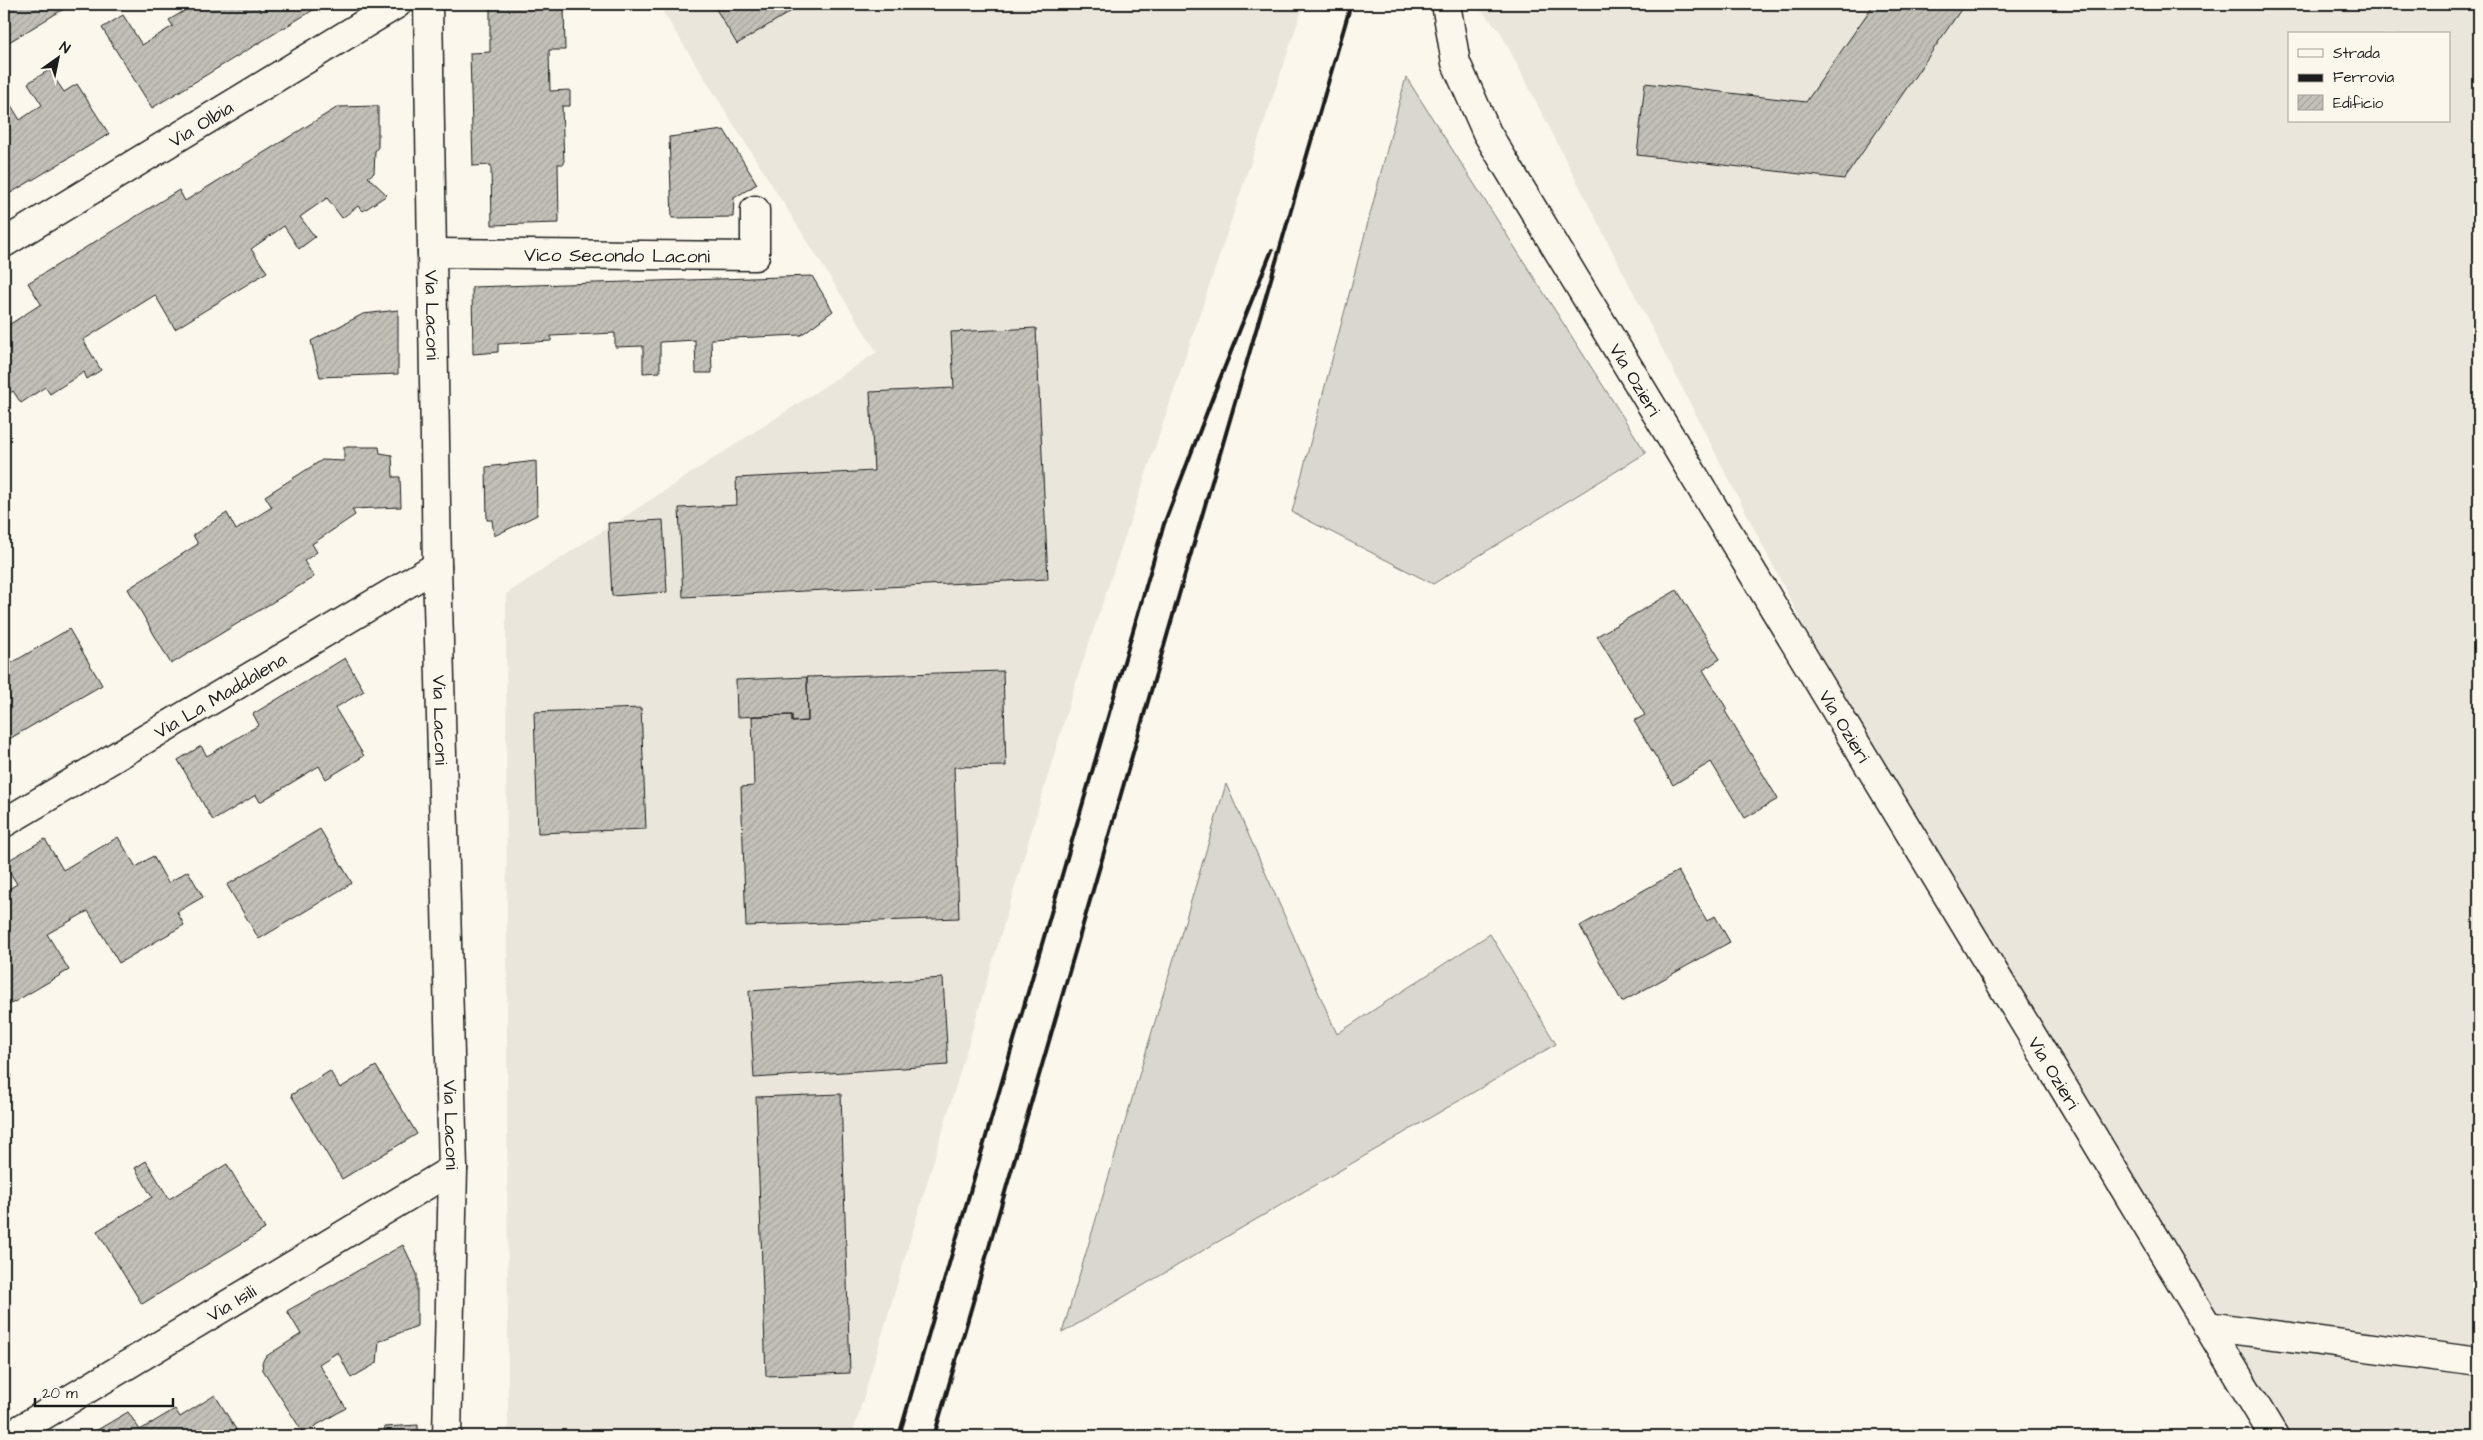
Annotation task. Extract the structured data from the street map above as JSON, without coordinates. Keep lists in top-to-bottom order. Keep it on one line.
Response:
{"streets":{"street":["Via Olbia","Vico Secondo Laconi","Via Laconi","Via Ozieri","Via La Maddalena","Via Isili"]},"crossings":[["Vico Secondo Laconi","Via Laconi"],["Via Laconi","Via La Maddalena"],["Via Laconi","Via Isili"]],"legend":["Strada","Ferrovia","Edificio"],"scale_bar":"20 m","north":"top right"}
